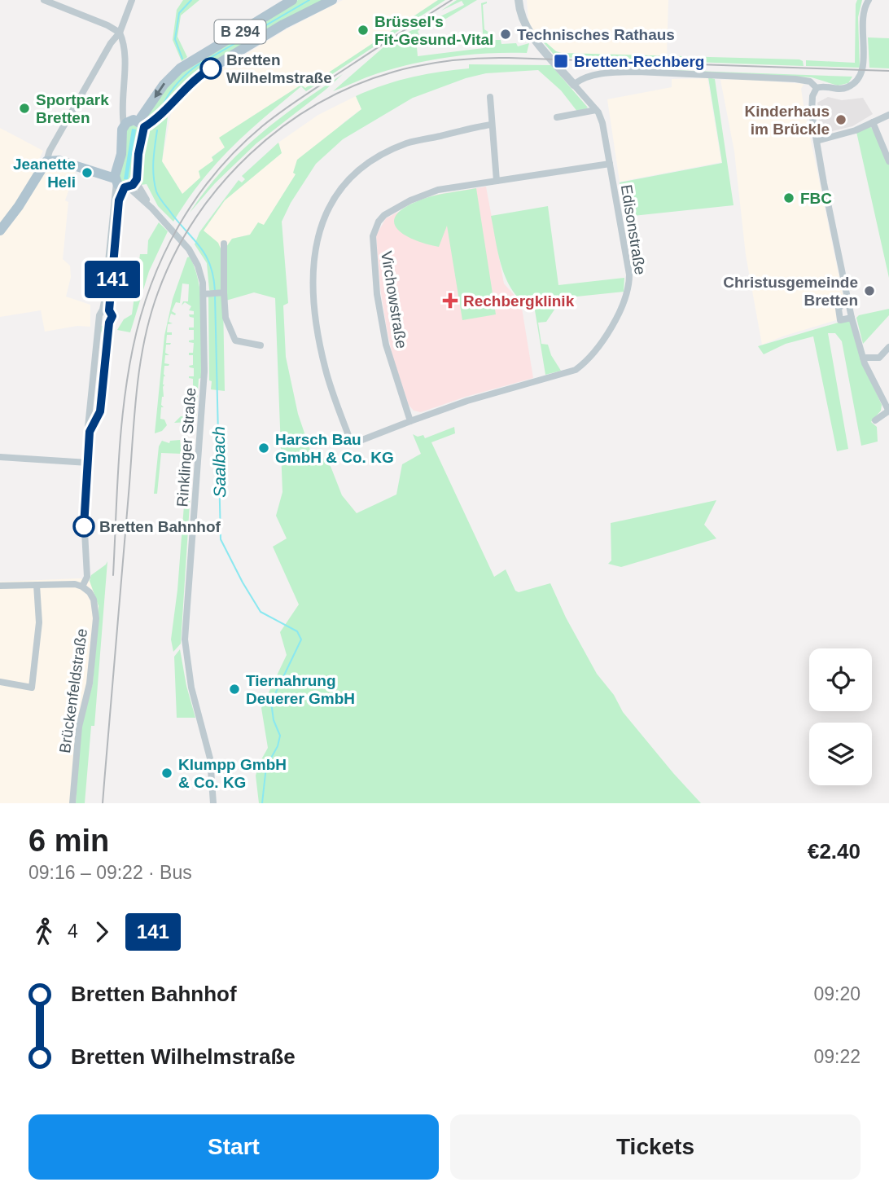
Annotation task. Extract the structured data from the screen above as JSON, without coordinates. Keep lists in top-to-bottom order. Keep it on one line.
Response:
{"streets":{"main road":["B 294"],"street":["Edisonstraße","Virchowstraße","Rinklinger Straße","Brückenfeldstraße"]},"crossings":[["B 294","Rinklinger Straße"],["Edisonstraße","Virchowstraße"]],"water":["Saalbach"],"places":{"other":["Brüssel's Fit-Gesund-Vital","Technisches Rathaus","Bretten Wilhelmstraße","Sportpark Bretten","Kinderhaus im Brückle","Jeanette Heli","FBC","Christusgemeinde Bretten","Harsch Bau GmbH & Co. KG","Bretten Bahnhof","Tiernahrung Deuerer GmbH","Klumpp GmbH & Co. KG"],"transit":["Bretten-Rechberg"],"health":["Rechbergklinik"]},"lines":["bus line 141"],"page":{"on_map":"141","heading":["6 min","09:16 – 09:22 · Bus","€2.40"],"legs":["4","141"],"list":[{"name":"Bretten Bahnhof","value":"09:20"},{"name":"Bretten Wilhelmstraße","value":"09:22"}],"buttons":["Start","Tickets"]}}
